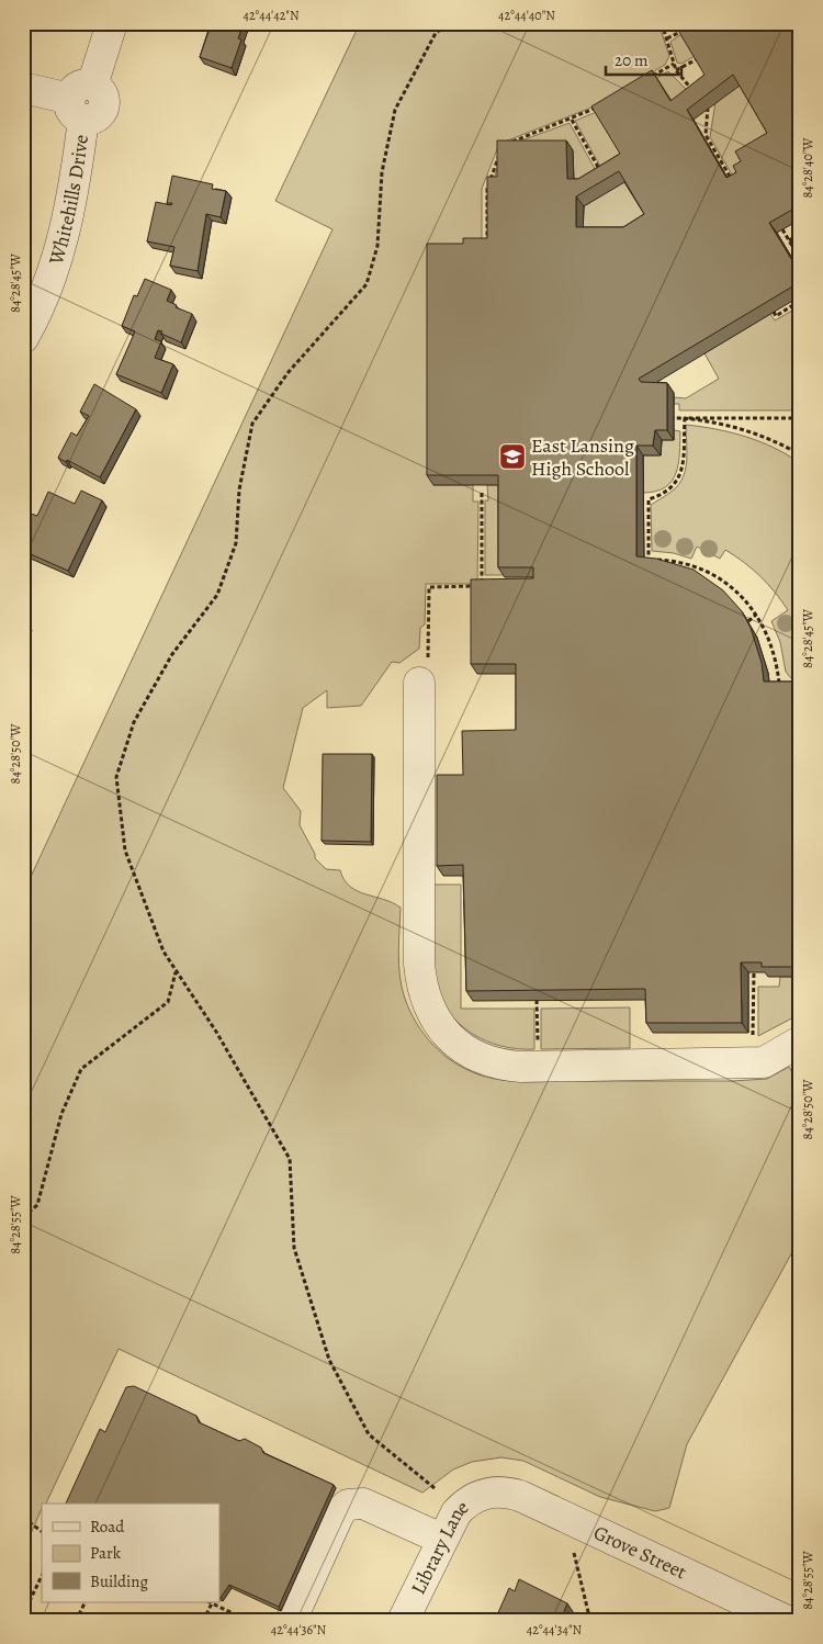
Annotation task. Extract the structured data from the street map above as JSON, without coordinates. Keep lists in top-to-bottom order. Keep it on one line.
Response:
{"streets":{"street":["Whitehills Drive","Library Lane","Grove Street"]},"crossings":[["Library Lane","Grove Street"]],"places":{"school or university":["East Lansing High School"]},"legend":["Road","Park","Building"],"scale_bar":"20 m","coordinates":["42°44'42\"N","42°44'40\"N","84°28'40\"W","84°28'45\"W","84°28'50\"W","84°28'55\"W","42°44'36\"N","42°44'34\"N"]}
